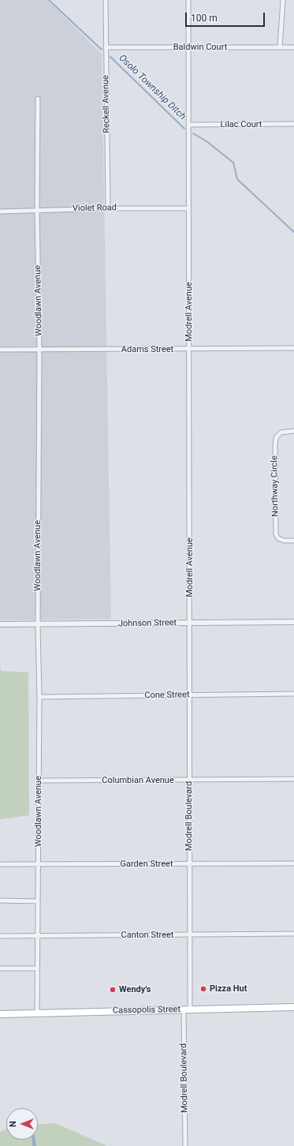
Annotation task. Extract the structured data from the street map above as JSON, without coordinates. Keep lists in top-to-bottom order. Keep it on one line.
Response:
{"streets":{"main road":["Cassopolis Street"],"street":["Baldwin Court","Reckell Avenue","Lilac Court","Violet Road","Woodlawn Avenue","Modrell Avenue","Adams Street","Northway Circle","Johnson Street","Cone Street","Columbian Avenue","Modrell Boulevard","Garden Street","Canton Street"]},"crossings":[["Baldwin Court","Reckell Avenue"],["Baldwin Court","Modrell Avenue"],["Reckell Avenue","Violet Road"],["Lilac Court","Modrell Avenue"],["Violet Road","Woodlawn Avenue"],["Violet Road","Modrell Avenue"],["Woodlawn Avenue","Adams Street"],["Woodlawn Avenue","Johnson Street"],["Woodlawn Avenue","Cone Street"],["Woodlawn Avenue","Columbian Avenue"],["Woodlawn Avenue","Garden Street"],["Woodlawn Avenue","Canton Street"],["Woodlawn Avenue","Cassopolis Street"],["Modrell Avenue","Adams Street"],["Modrell Avenue","Johnson Street"],["Modrell Avenue","Modrell Boulevard"],["Johnson Street","Modrell Boulevard"],["Cone Street","Modrell Boulevard"],["Columbian Avenue","Modrell Boulevard"],["Modrell Boulevard","Garden Street"],["Modrell Boulevard","Canton Street"],["Modrell Boulevard","Cassopolis Street"]],"water":["Osolo Township Ditch"],"places":["Pizza Hut","Wendy's"],"scale_bar":"100 m","north":"left"}
